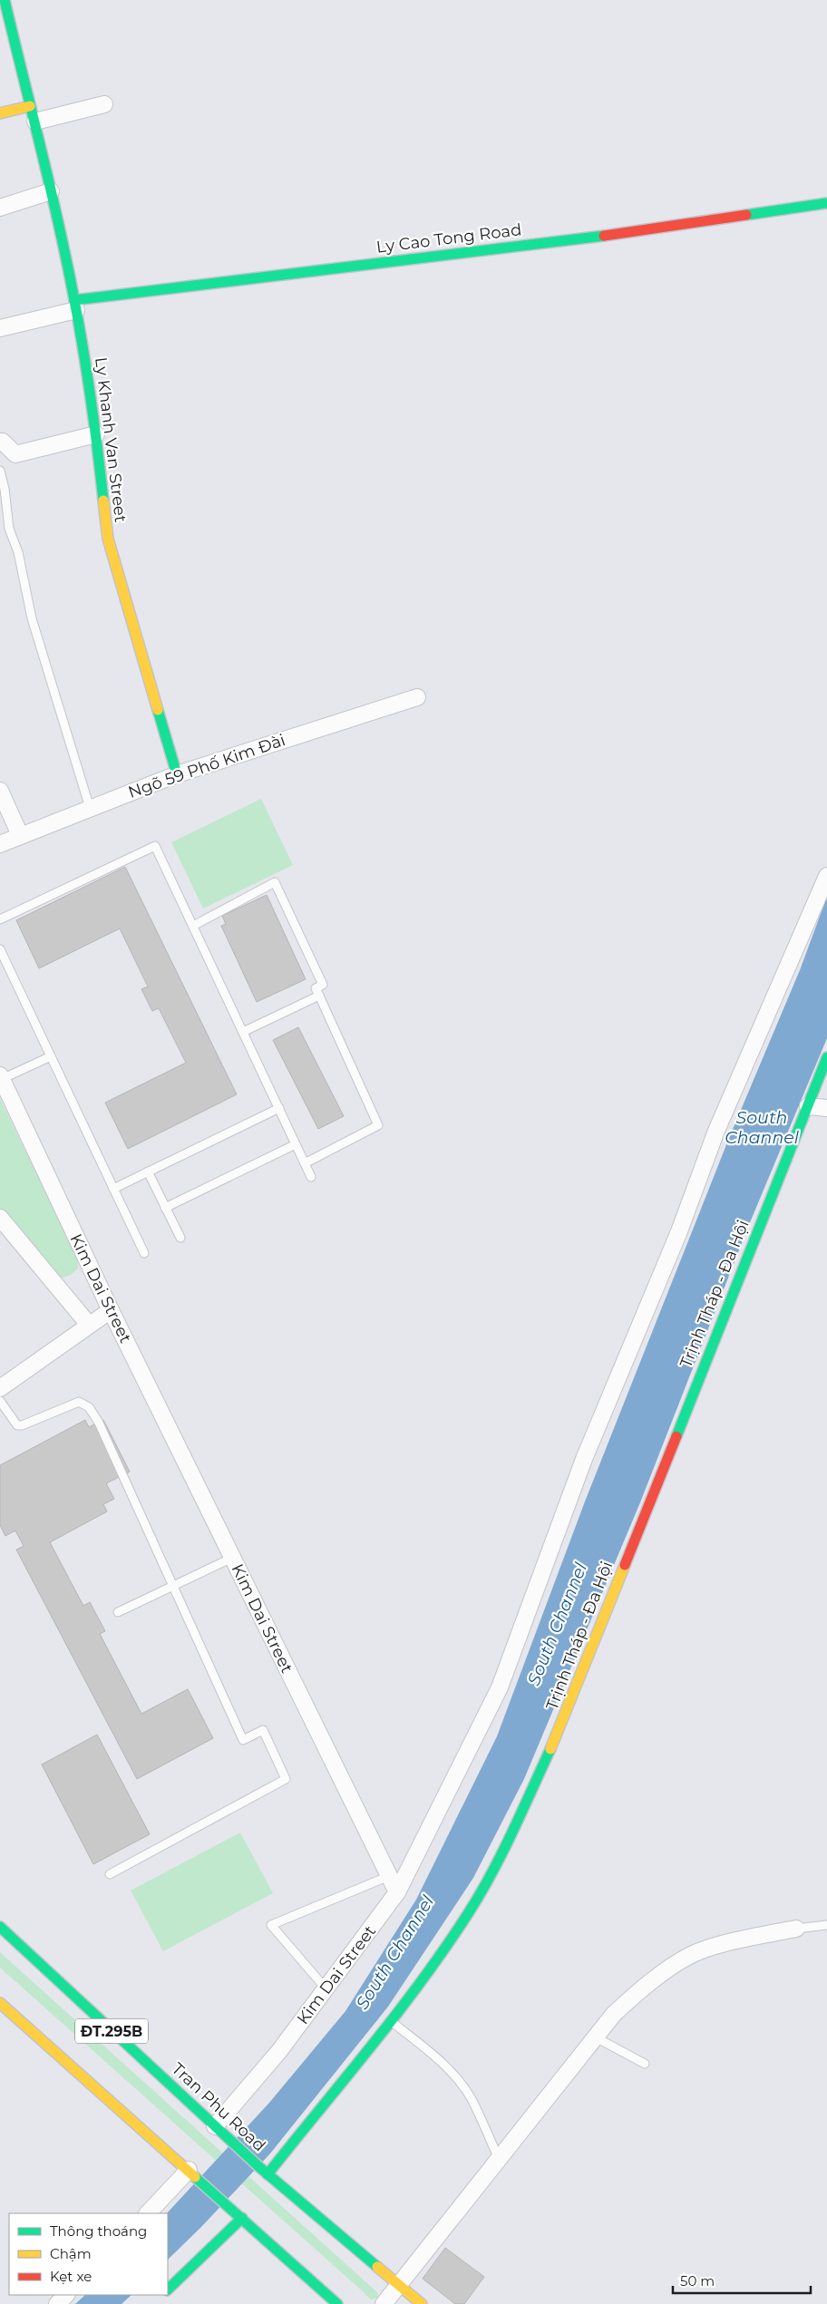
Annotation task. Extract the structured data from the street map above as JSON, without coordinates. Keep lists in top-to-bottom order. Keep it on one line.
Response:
{"streets":{"street":["Ly Cao Tong Road","Ly Khanh Van Street","Ngõ 59 Phố Kim Đài","Kim Dai Street","Trịnh Tháp - Đa Hội","ĐT.295B","Tran Phu Road"]},"crossings":[["Ly Cao Tong Road","Ly Khanh Van Street"],["Ly Khanh Van Street","Ngõ 59 Phố Kim Đài"],["Kim Dai Street","Tran Phu Road"],["Trịnh Tháp - Đa Hội","Tran Phu Road"]],"water":["South Channel"],"legend":["Thông thoáng","Chậm","Kẹt xe"],"scale_bar":"50 m"}
